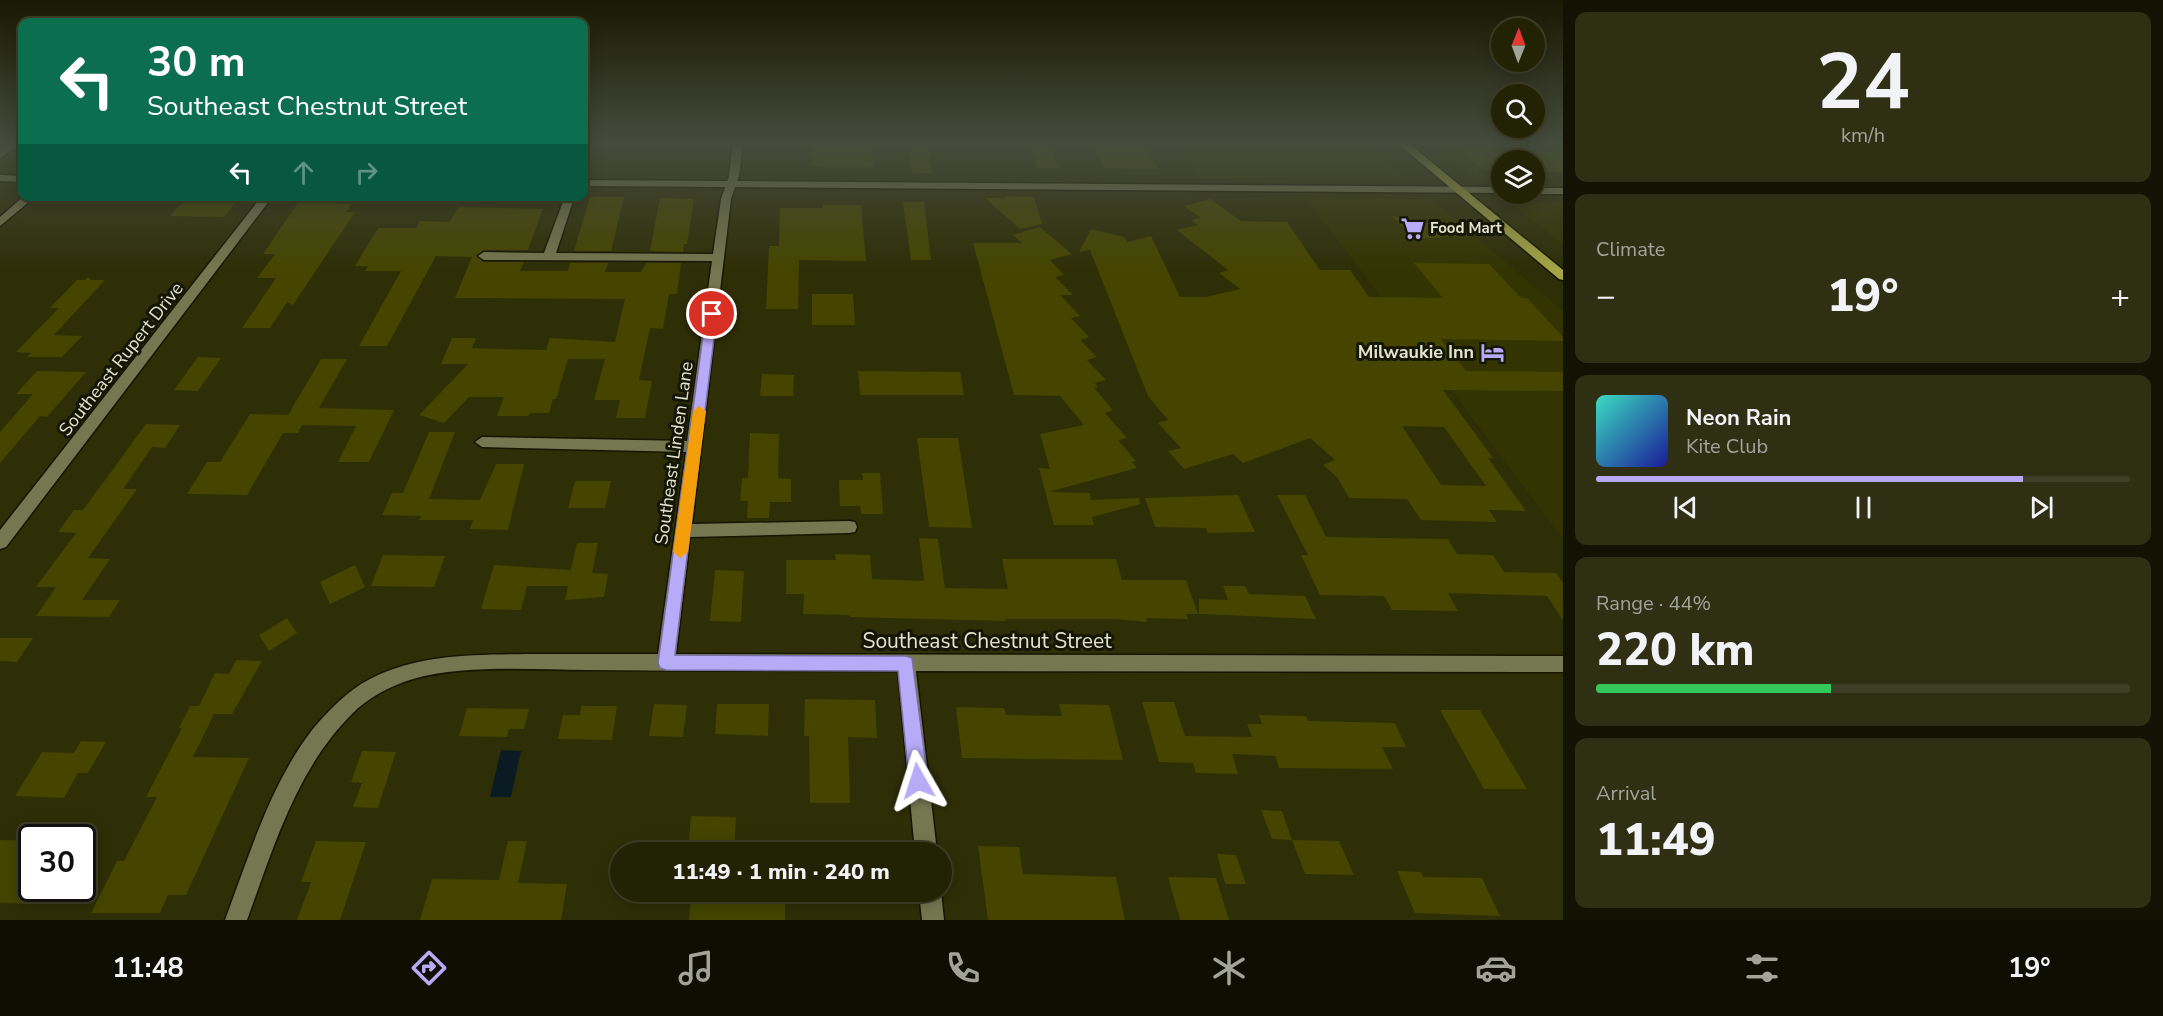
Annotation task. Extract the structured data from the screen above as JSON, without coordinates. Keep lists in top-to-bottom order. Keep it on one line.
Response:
{"streets":{"street":["Southeast Rupert Drive","Southeast Linden Lane","Southeast Chestnut Street"]},"crossings":[["Southeast Linden Lane","Southeast Chestnut Street"]],"places":{"supermarket":["Food Mart"],"hotel":["Milwaukie Inn"]},"north":"top","page":{"tile":[["24","km/h"],"Climate",["Range · 44%","220 km"],["Arrival","11:49"]],"turn":["30 m","Southeast Chestnut Street"],"heat":["−","19°","+"],"song":["Neon Rain","Kite Club"],"limit":"30","trip":"11:49 · 1 min · 240 m","tabs":["11:48","19°"]}}
